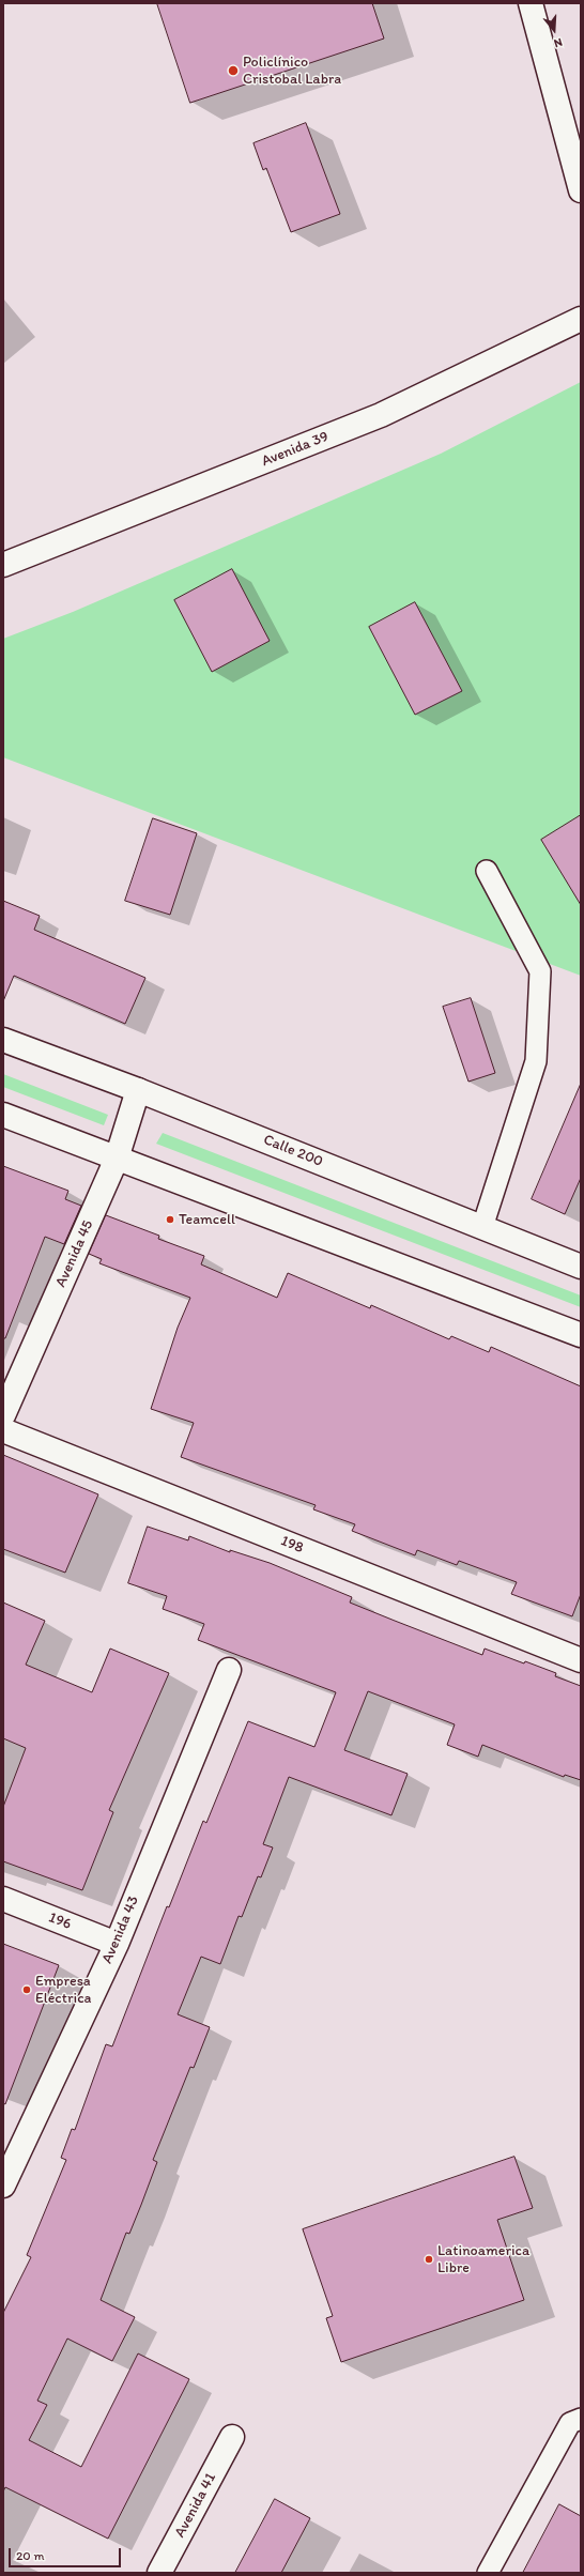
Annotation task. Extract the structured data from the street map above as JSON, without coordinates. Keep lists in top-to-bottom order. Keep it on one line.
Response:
{"streets":{"street":["Avenida 39","Calle 200","Avenida 45","198","196","Avenida 43","Avenida 41"]},"crossings":[["Calle 200","Avenida 45"],["196","Avenida 43"]],"places":["Policlínico Cristobal Labra","Teamcell","Empresa Eléctrica","Latinoamerica Libre"],"scale_bar":"20 m","north":"bottom"}
